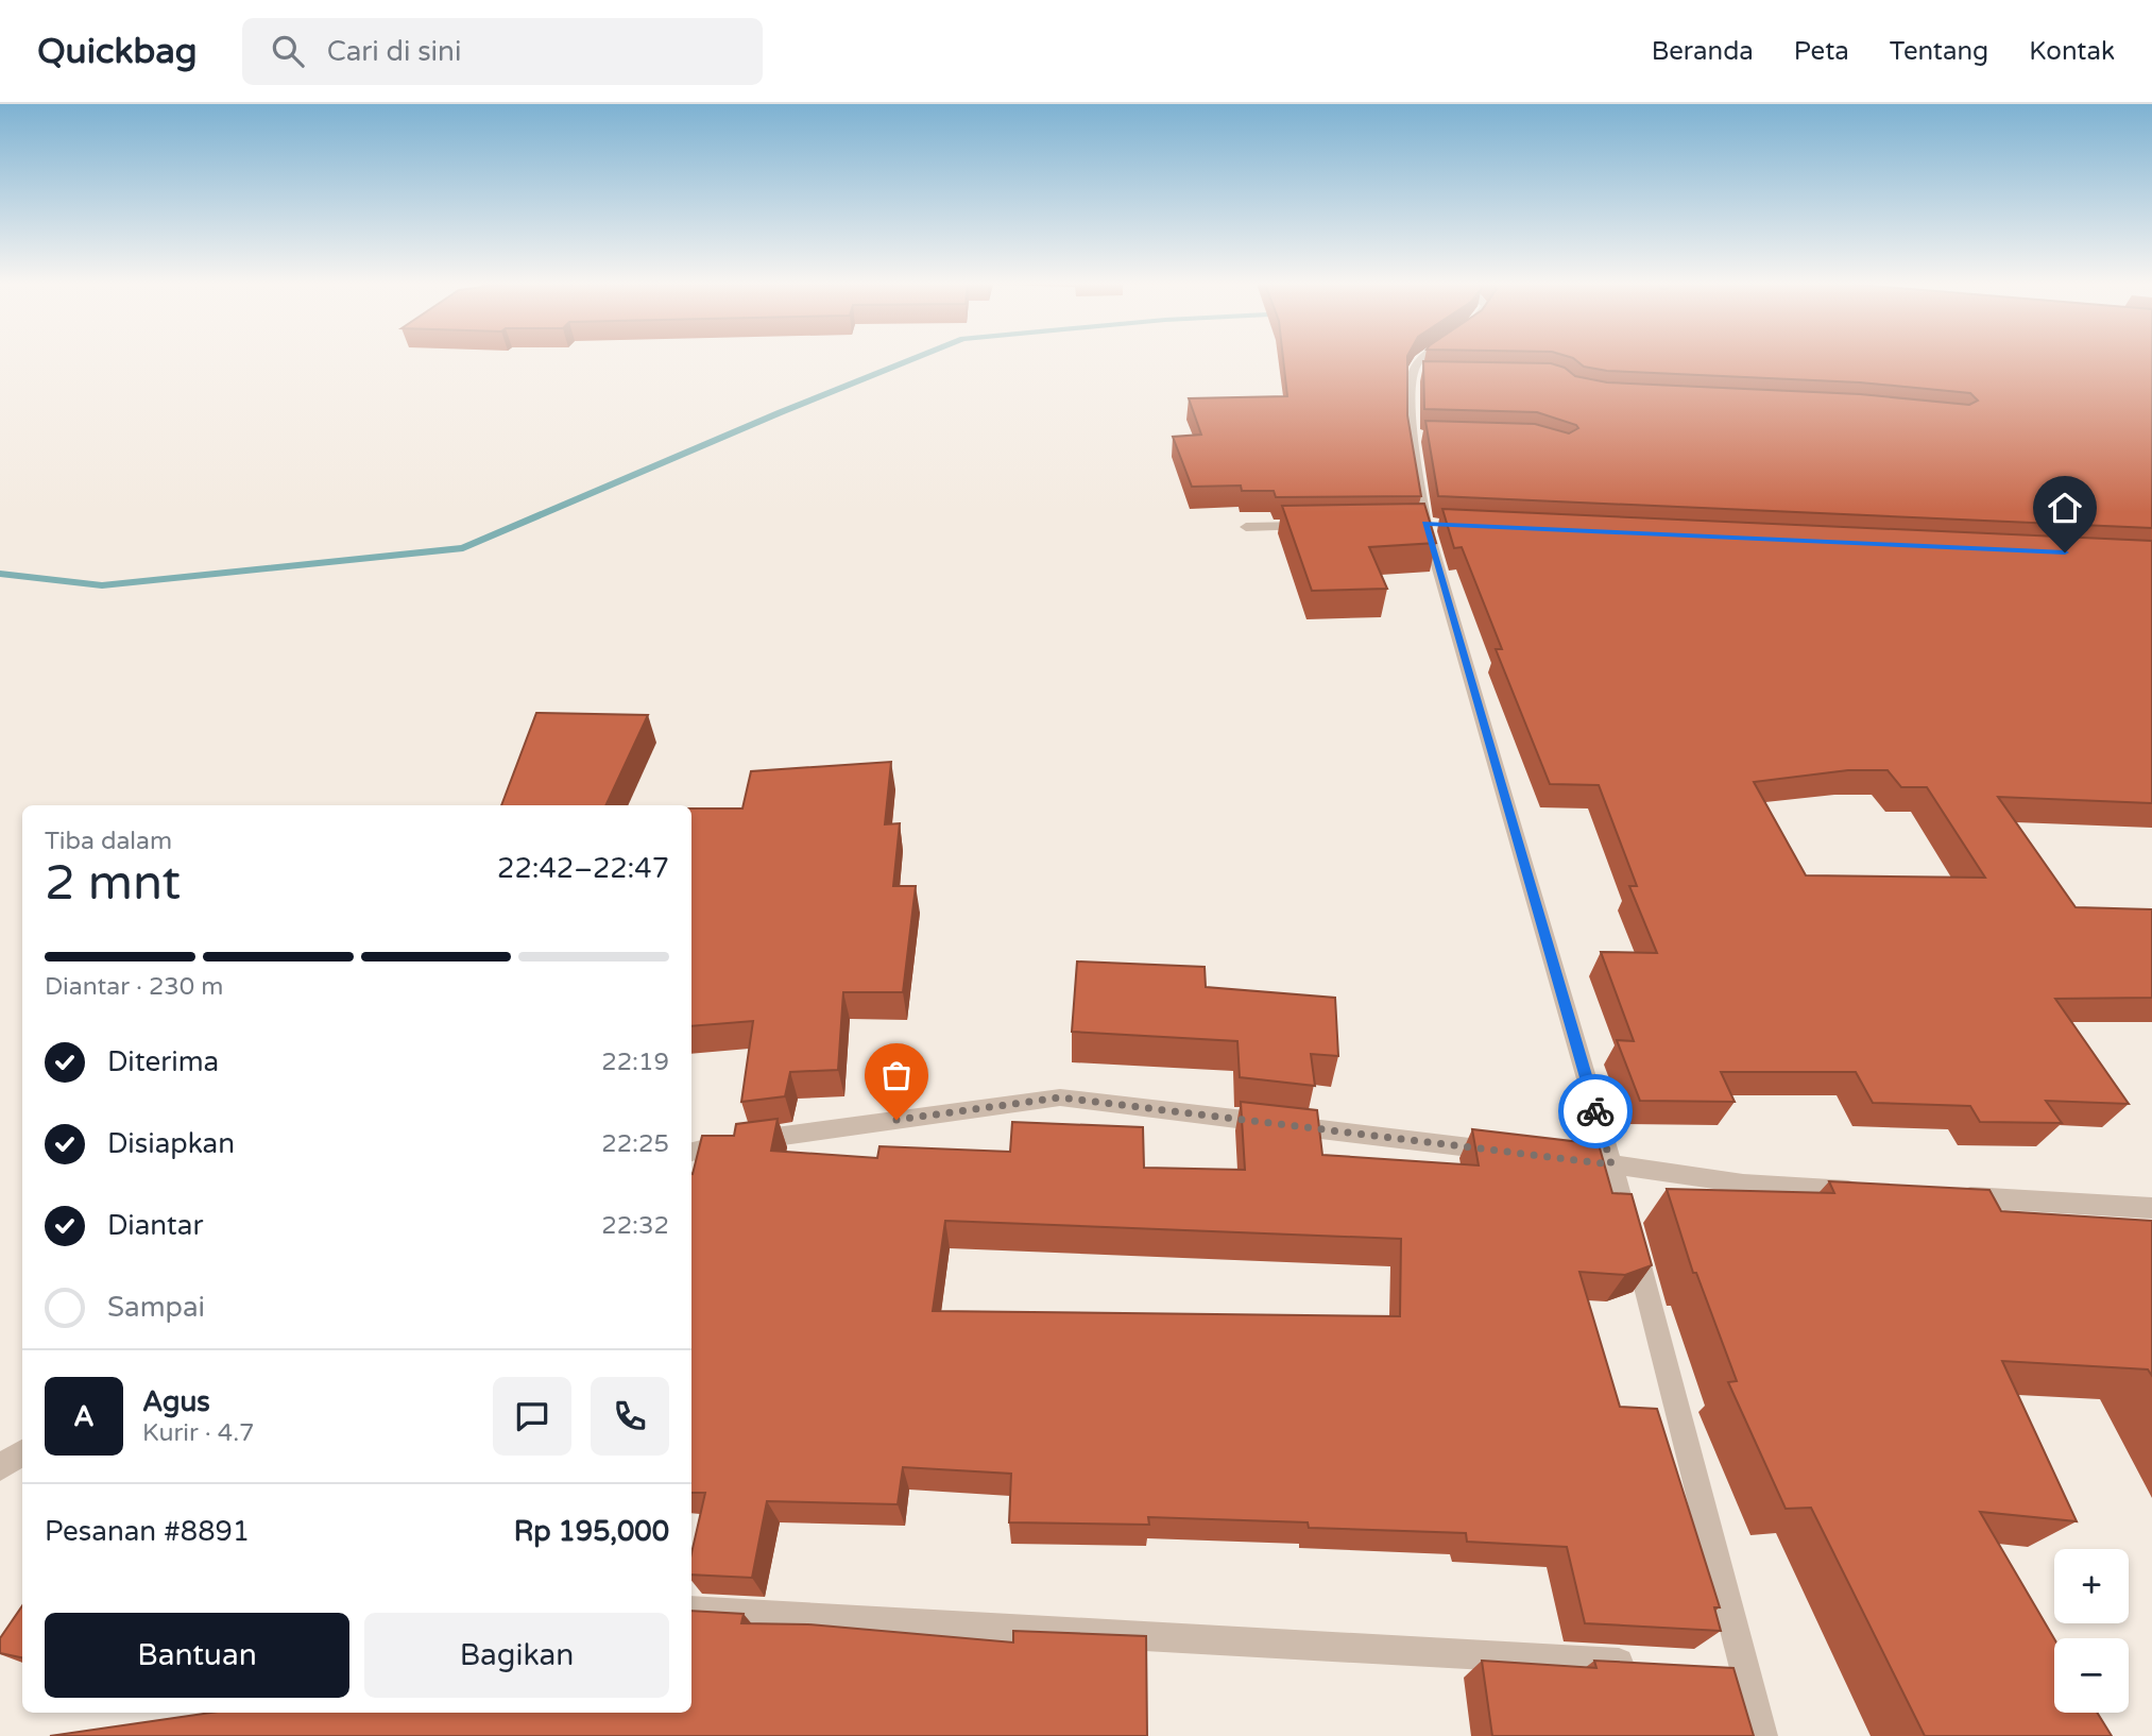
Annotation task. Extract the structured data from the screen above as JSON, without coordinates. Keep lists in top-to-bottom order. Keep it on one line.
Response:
{"page":{"header":"Quickbag","search":"Cari di sini","nav":["Beranda","Peta","Tentang","Kontak"],"heading":["2 mnt","Tiba dalam","22:42–22:47"],"panel":["Agus","Kurir · 4.7","Pesanan #8891","Rp 195,000"],"bar":"Diantar · 230 m","list":[["Diterima","22:19"],["Disiapkan","22:25"],["Diantar","22:32"],"Sampai"],"round":"A","map_buttons":["+","−"],"buttons":["Bantuan","Bagikan"]}}
